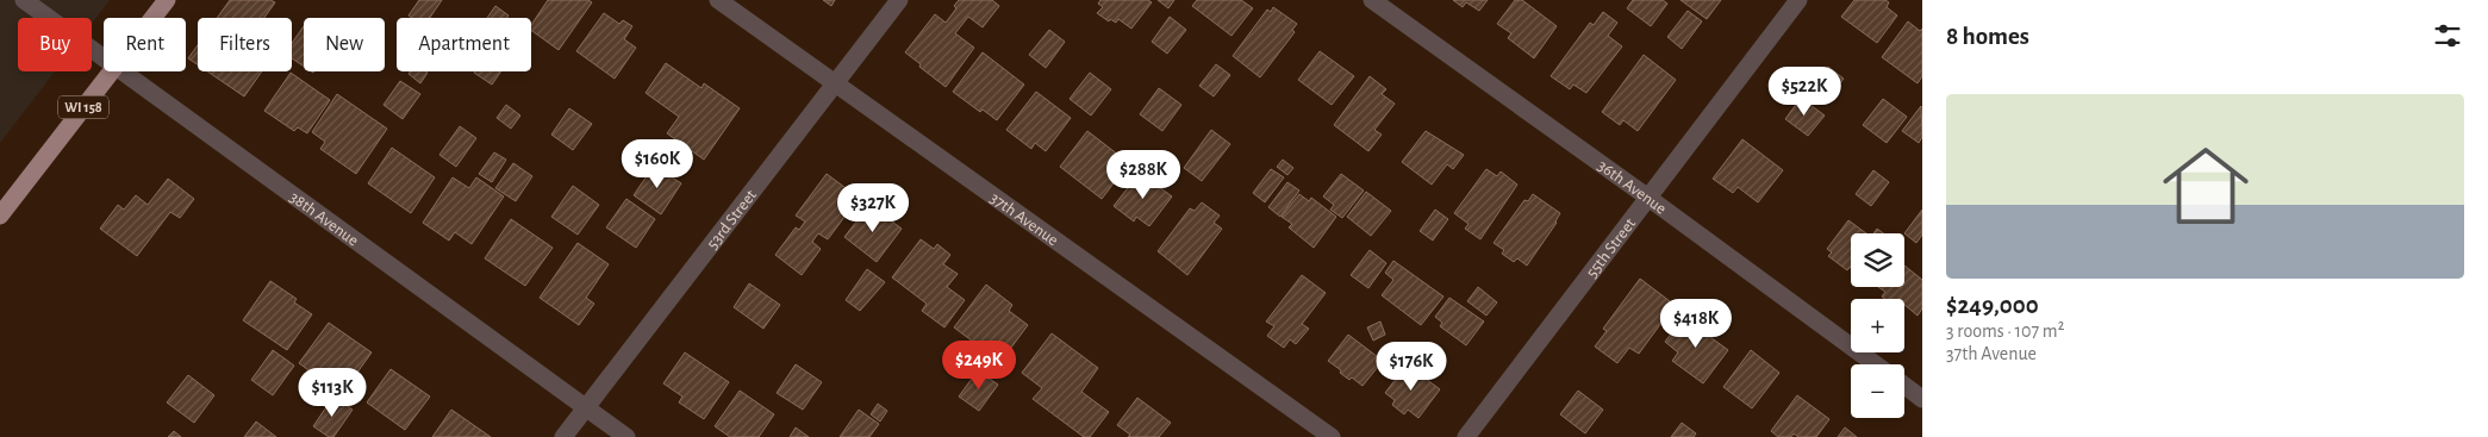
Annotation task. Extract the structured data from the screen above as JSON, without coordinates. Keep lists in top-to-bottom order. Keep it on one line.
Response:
{"streets":{"main road":["WI 158"],"street":["36th Avenue","38th Avenue","53rd Street","37th Avenue","55th Street"]},"crossings":[["36th Avenue","55th Street"],["38th Avenue","53rd Street"],["53rd Street","37th Avenue"]],"page":{"heading":"8 homes","chip":["Buy","Rent","Filters","New","Apartment"],"price":["$522K","$160K","$288K","$327K","$418K","$249K","$176K","$113K"],"list":[{"name":"$249,000","note":"3 rooms · 107 m² · 37th Avenue"}],"map_buttons":["+","−"]}}
